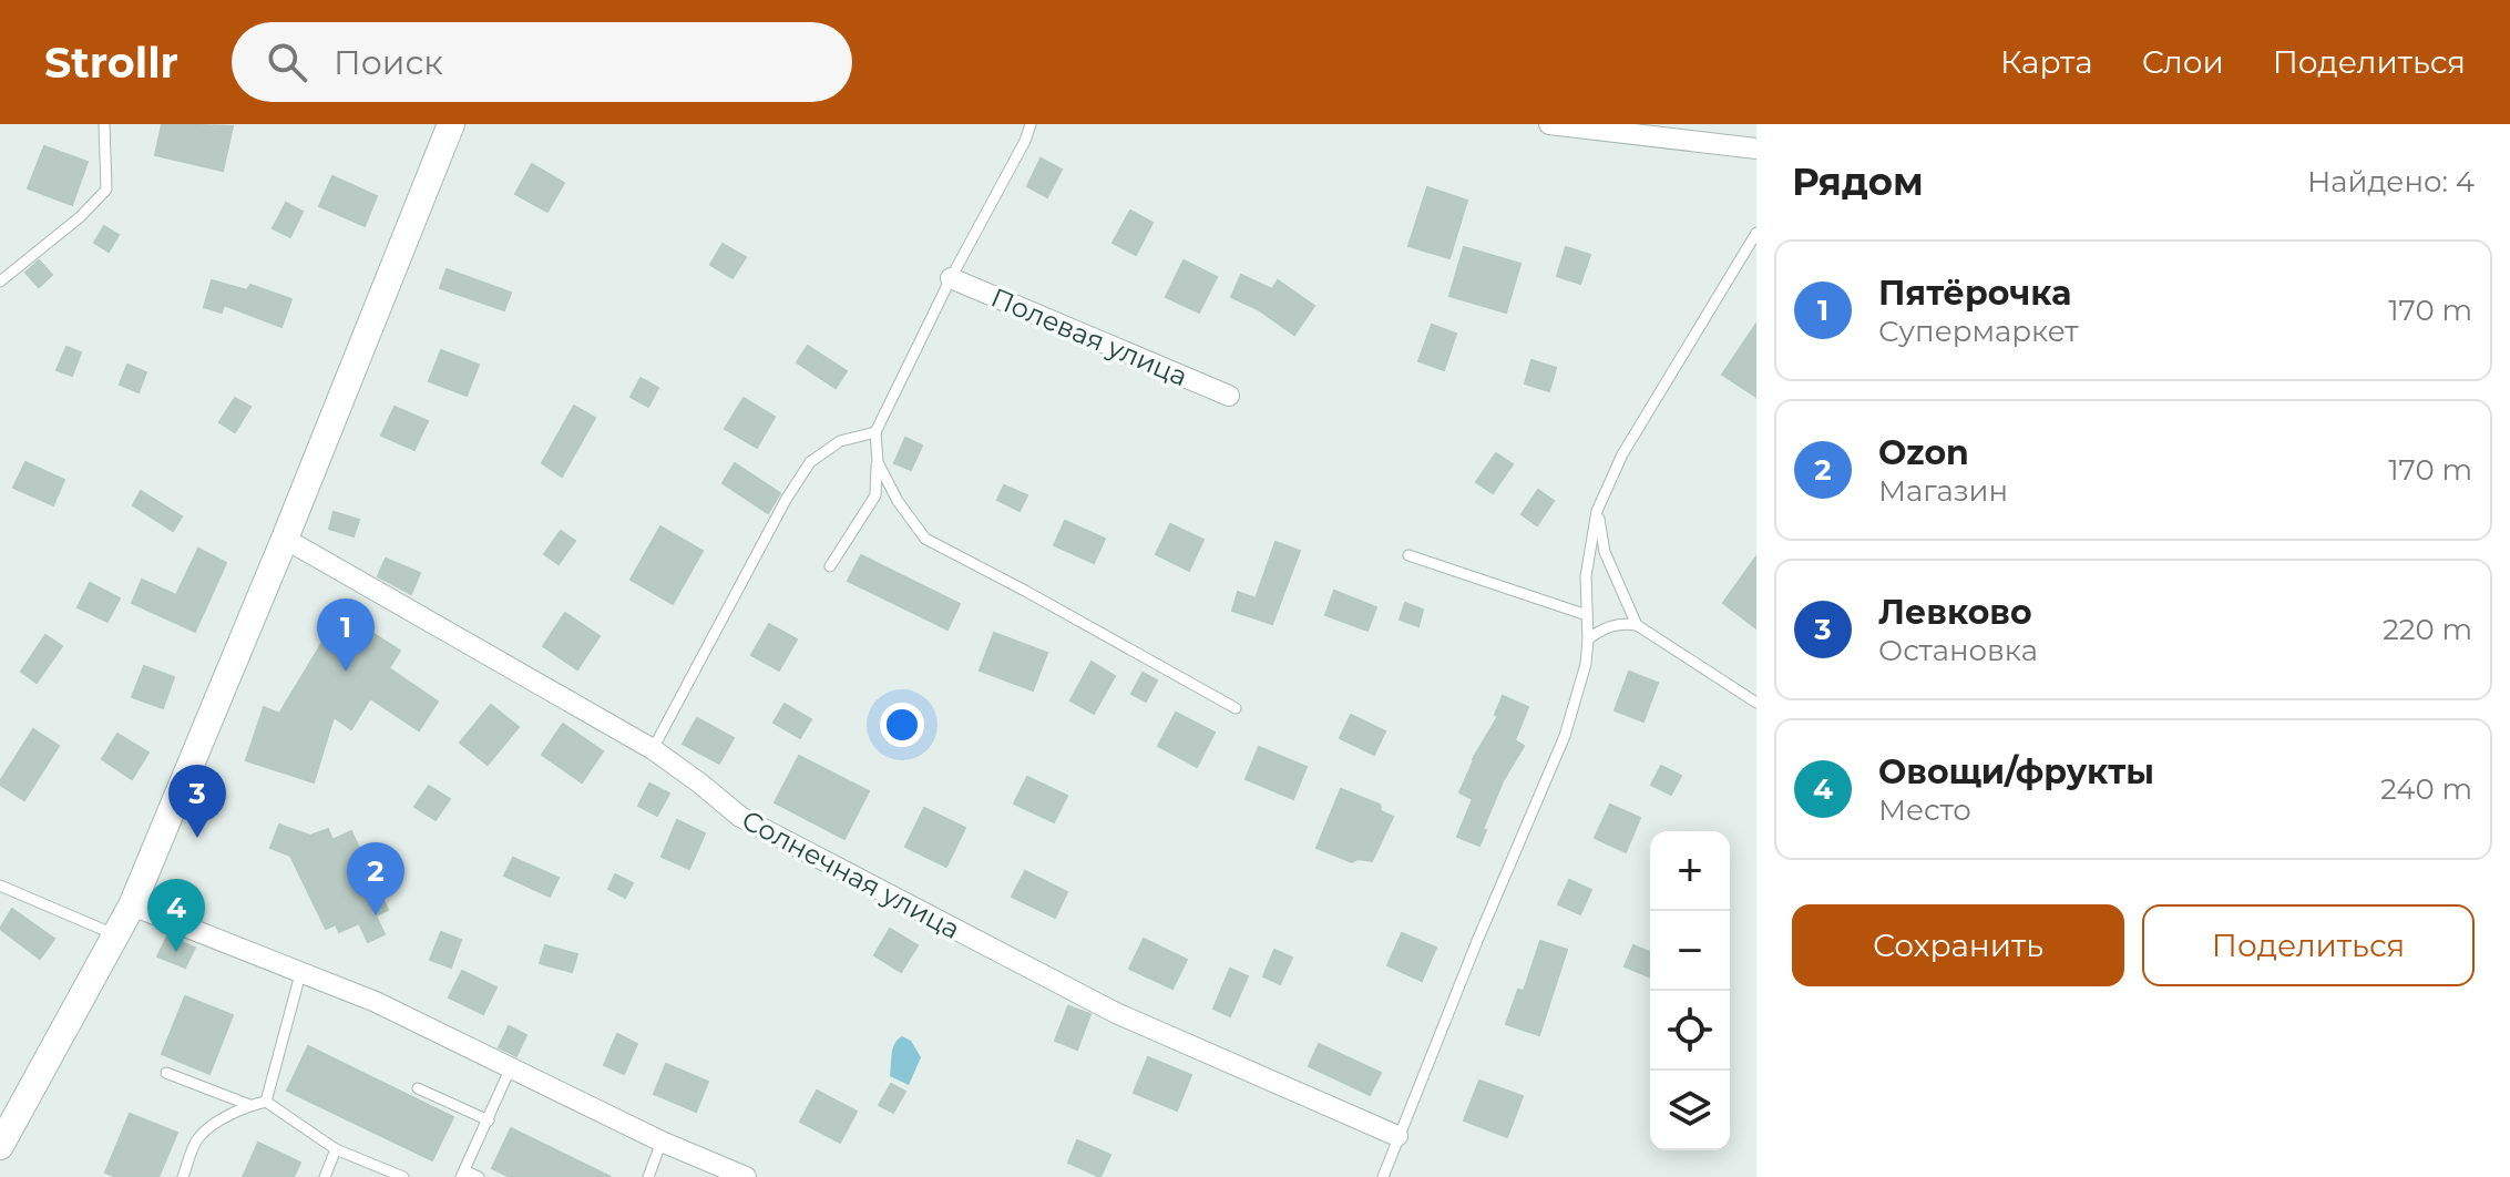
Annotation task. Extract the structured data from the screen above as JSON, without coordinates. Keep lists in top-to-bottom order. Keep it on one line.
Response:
{"streets":{"street":["Полевая улица","Солнечная улица"]},"page":{"header":"Strollr","search":"Поиск","nav":["Карта","Слои","Поделиться"],"heading":["Рядом","Найдено: 4"],"list":[{"mark":"1","name":"Пятёрочка","note":"Супермаркет","value":"170 m"},{"mark":"2","name":"Ozon","note":"Магазин","value":"170 m"},{"mark":"3","name":"Левково","note":"Остановка","value":"220 m"},{"mark":"4","name":"Овощи/фрукты","note":"Место","value":"240 m"}],"pins":["1","3","2","4"],"map_buttons":["+","−"],"buttons":["Сохранить","Поделиться"]}}
